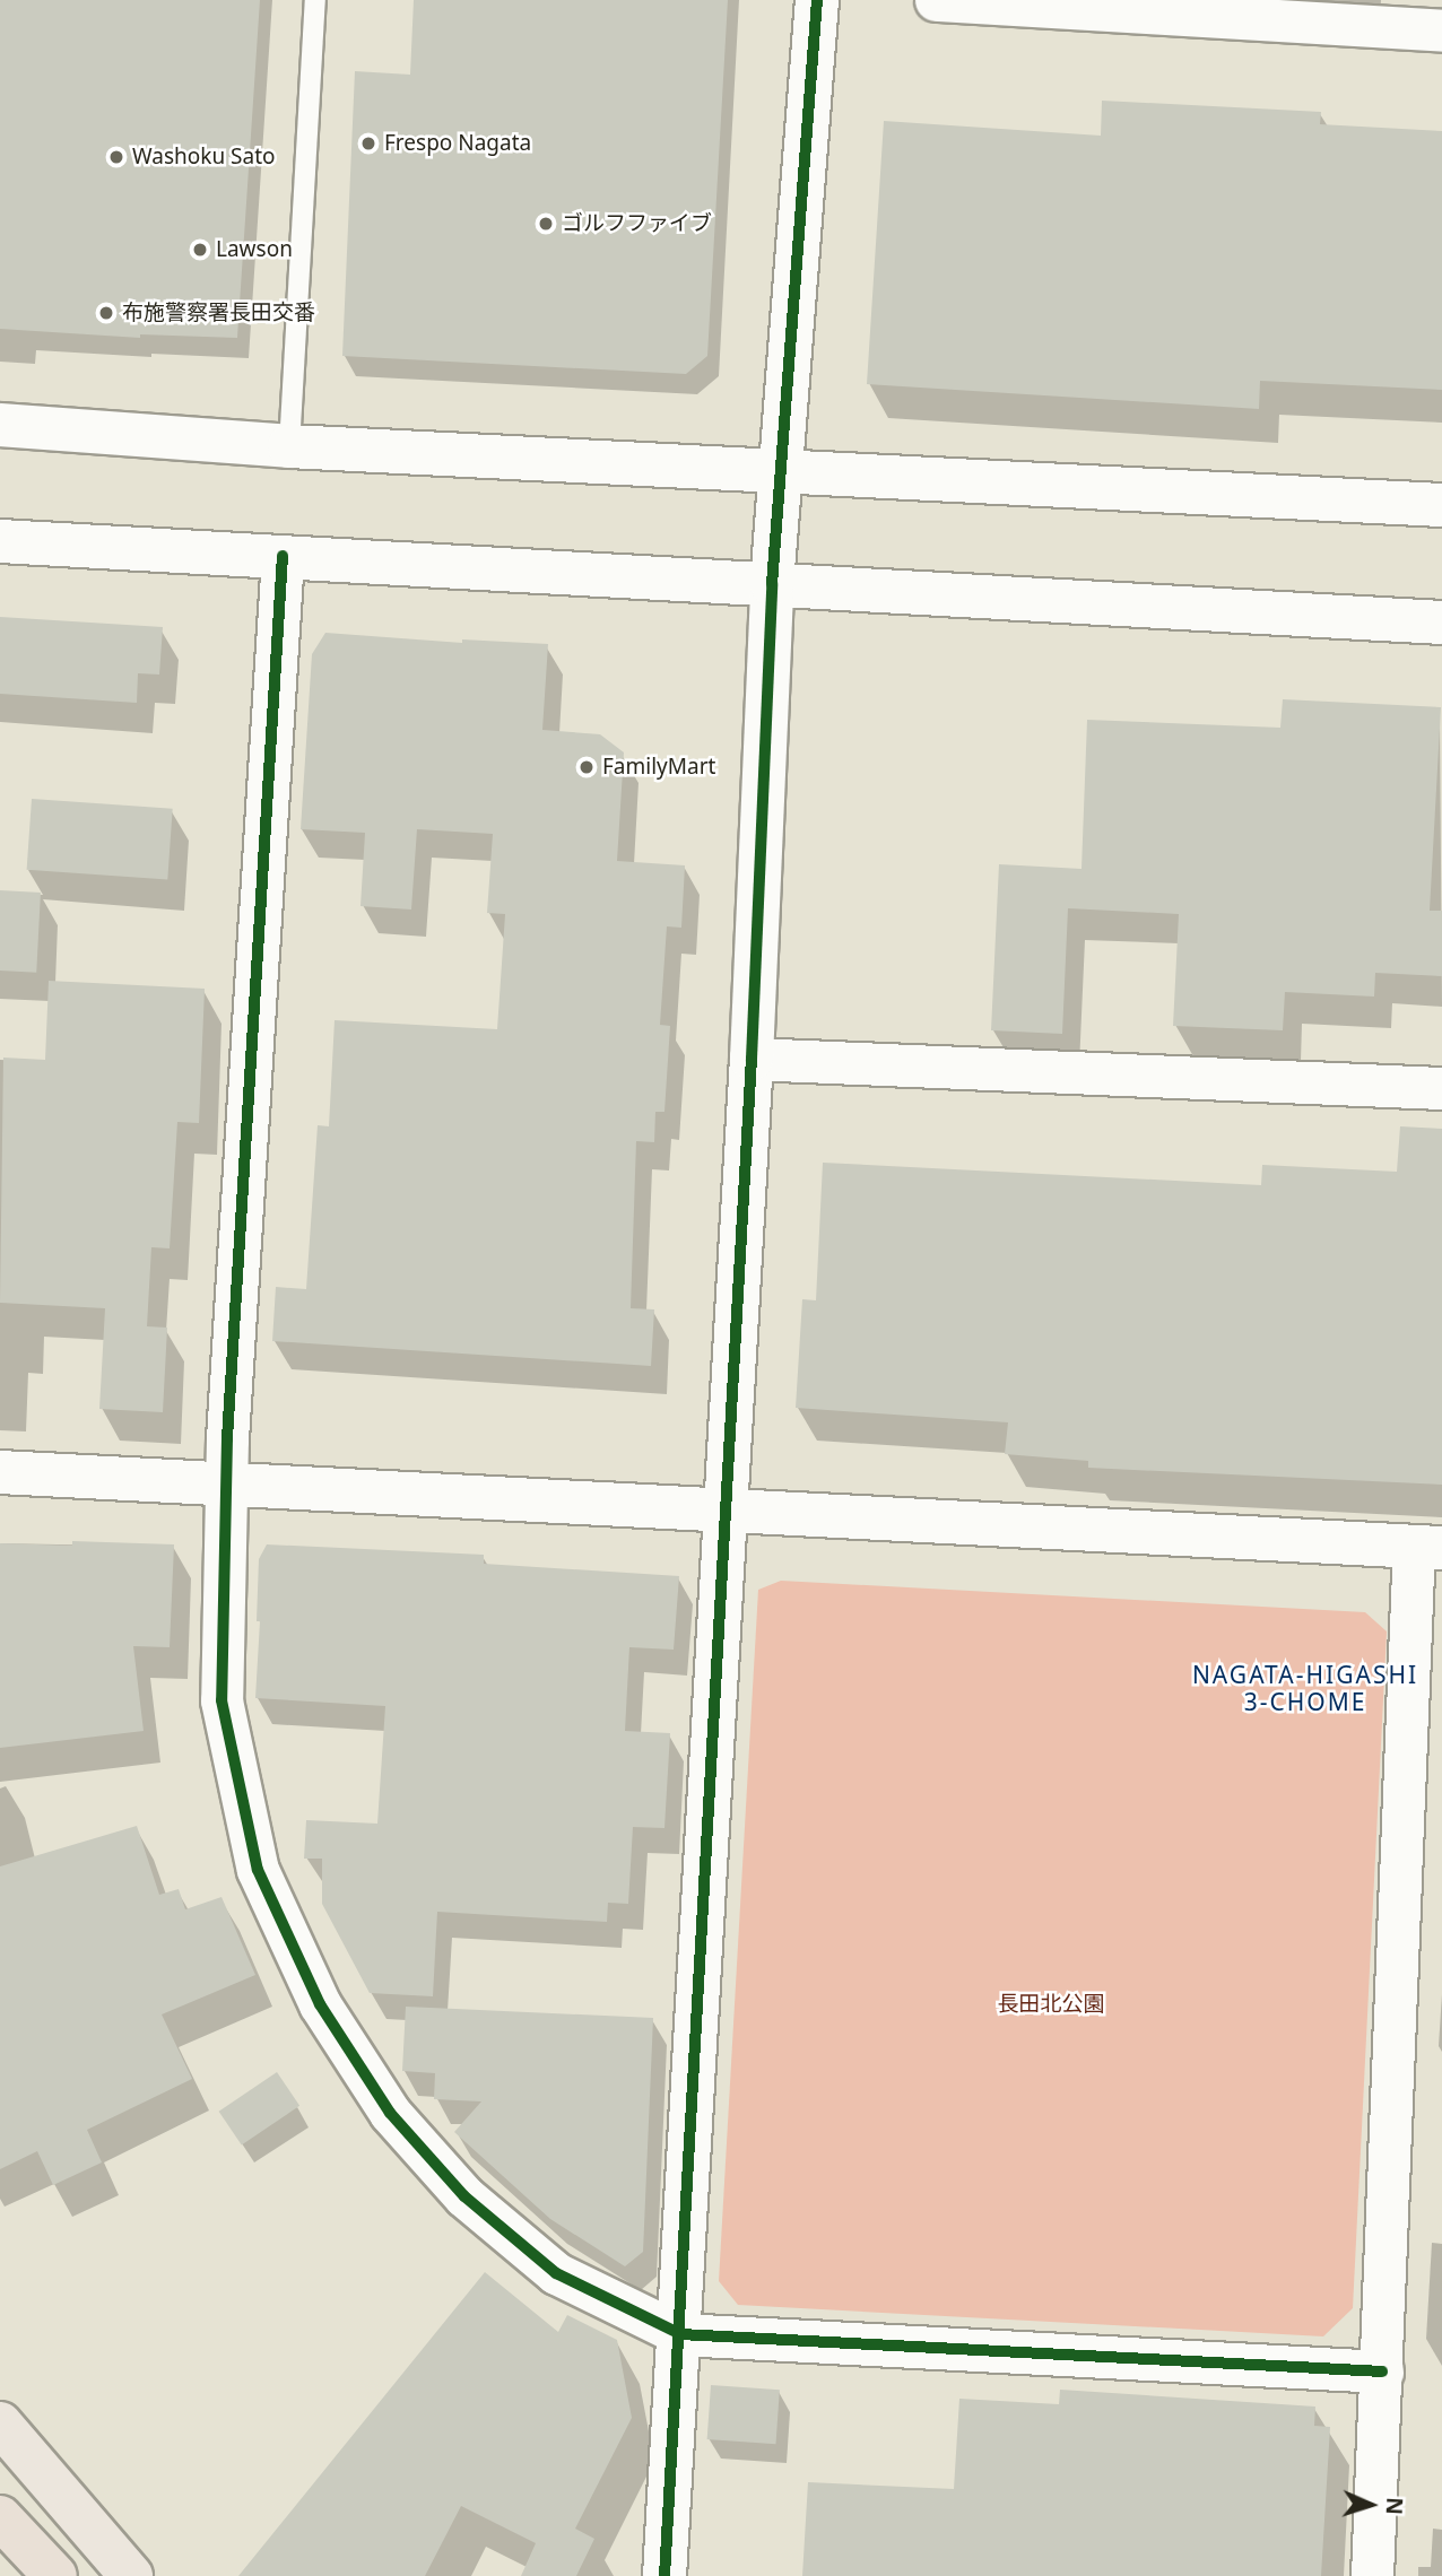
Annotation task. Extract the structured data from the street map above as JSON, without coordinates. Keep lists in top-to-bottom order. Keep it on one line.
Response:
{"districts":["NAGATA-HIGASHI 3-CHOME"],"parks":["長田北公園"],"places":["Frespo Nagata","Washoku Sato","ゴルフファイブ","Lawson","布施警察署長田交番","FamilyMart"],"north":"right"}
